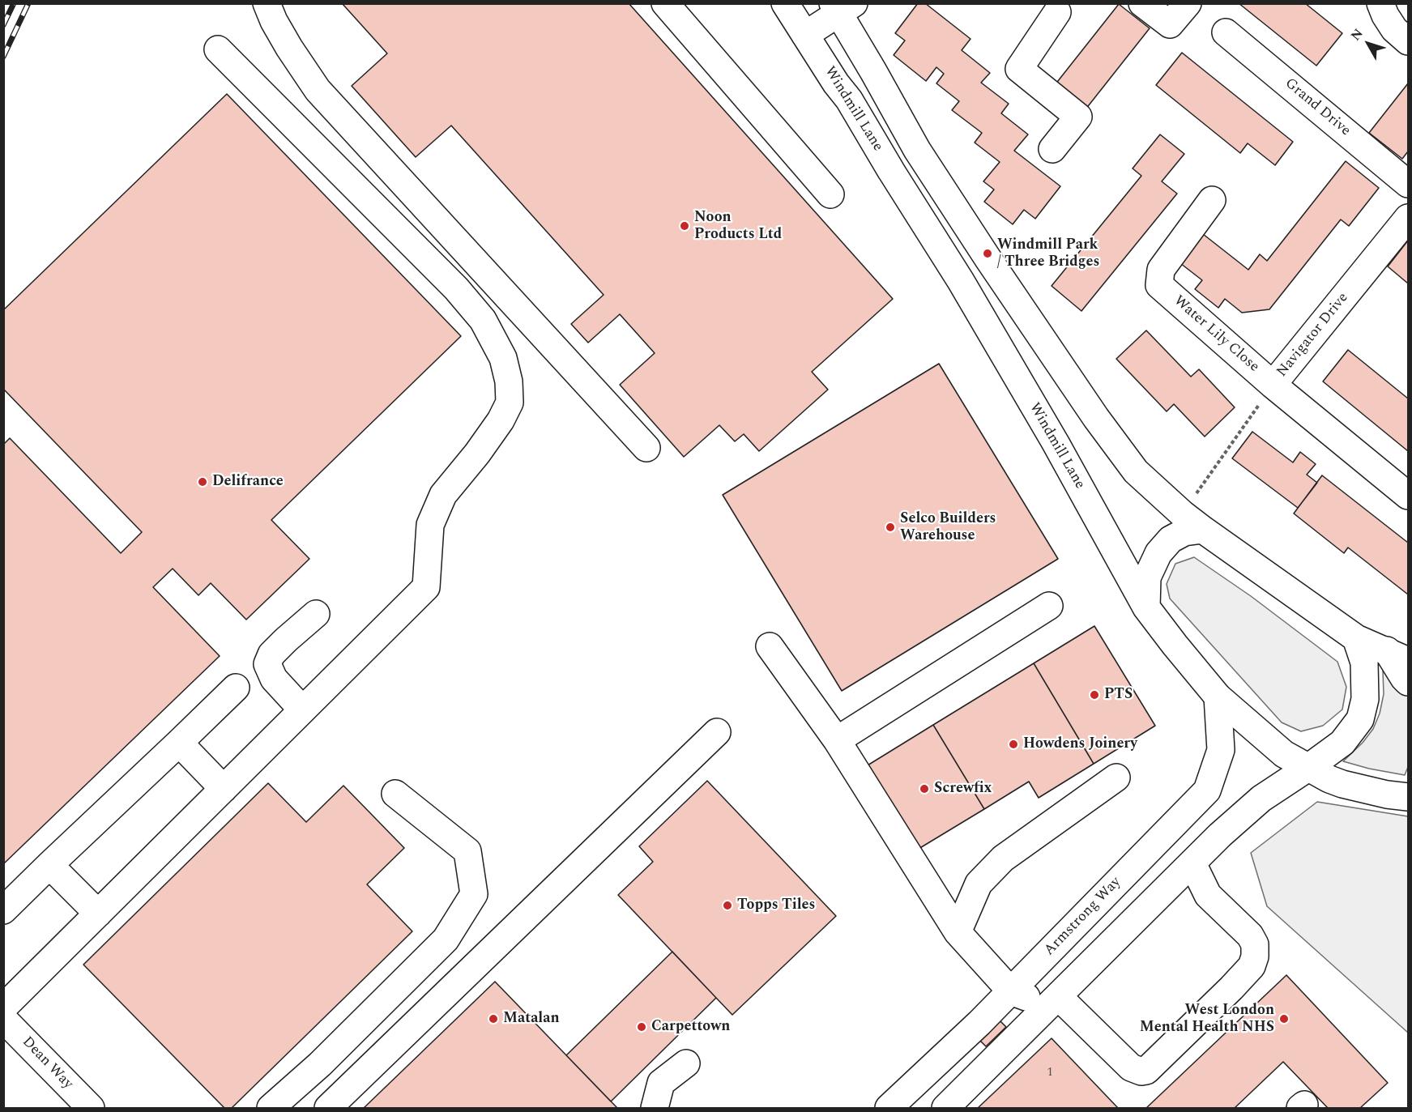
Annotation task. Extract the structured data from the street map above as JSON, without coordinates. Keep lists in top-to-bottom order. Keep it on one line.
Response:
{"streets":{"street":["Grand Drive","Windmill Lane","Water Lily Close","Navigator Drive","Armstrong Way","Dean Way"]},"crossings":[["Windmill Lane","Armstrong Way"],["Water Lily Close","Navigator Drive"]],"places":["Noon Products Ltd","Windmill Park / Three Bridges","Delifrance","Selco Builders Warehouse","PTS","Howdens Joinery","Screwfix","Topps Tiles","Matalan","West London Mental Health NHS","Carpettown"],"house_numbers":["1"],"north":"top left"}
